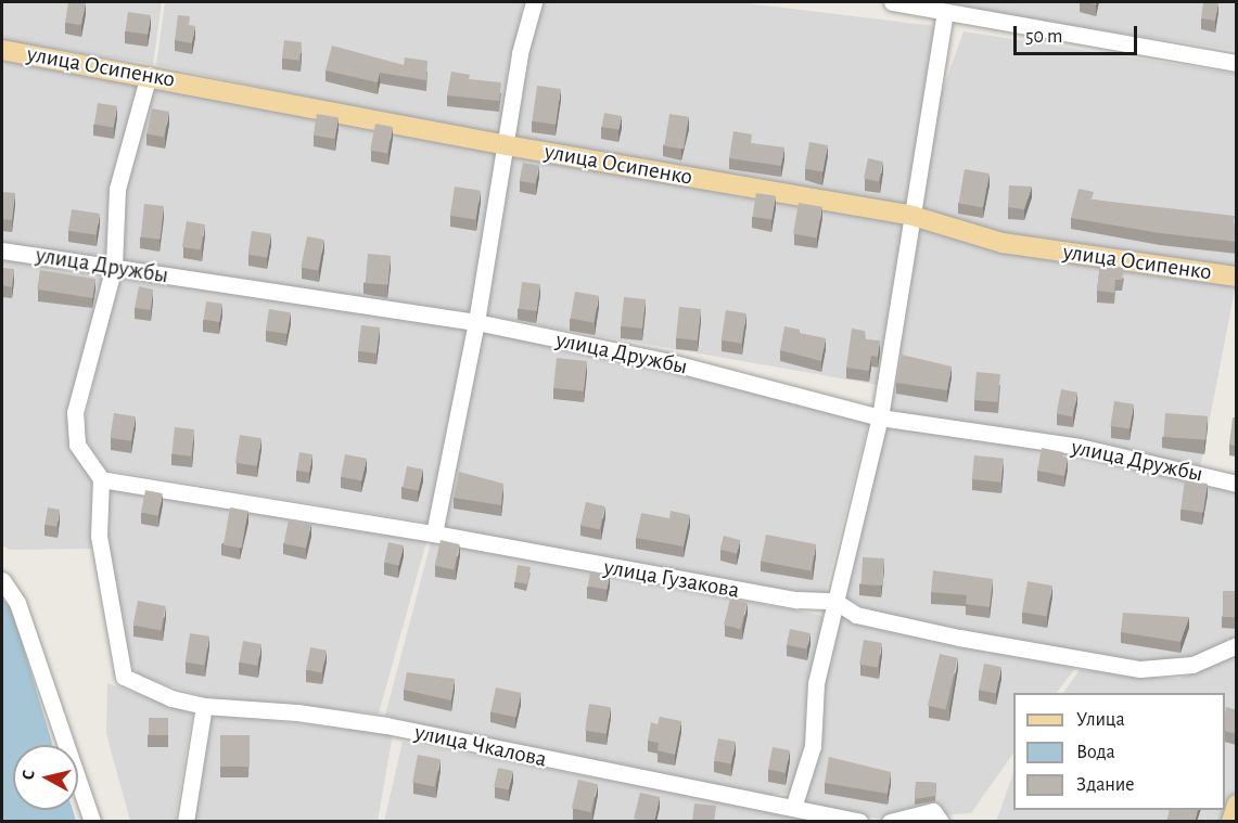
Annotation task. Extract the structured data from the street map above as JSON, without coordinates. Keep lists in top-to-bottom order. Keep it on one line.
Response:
{"streets":{"main road":["улица Осипенко"],"street":["улица Дружбы","улица Гузакова","улица Чкалова"]},"crossings":[["улица Гузакова","улица Чкалова"]],"legend":["Улица","Вода","Здание"],"scale_bar":"50 m","north":"left"}
